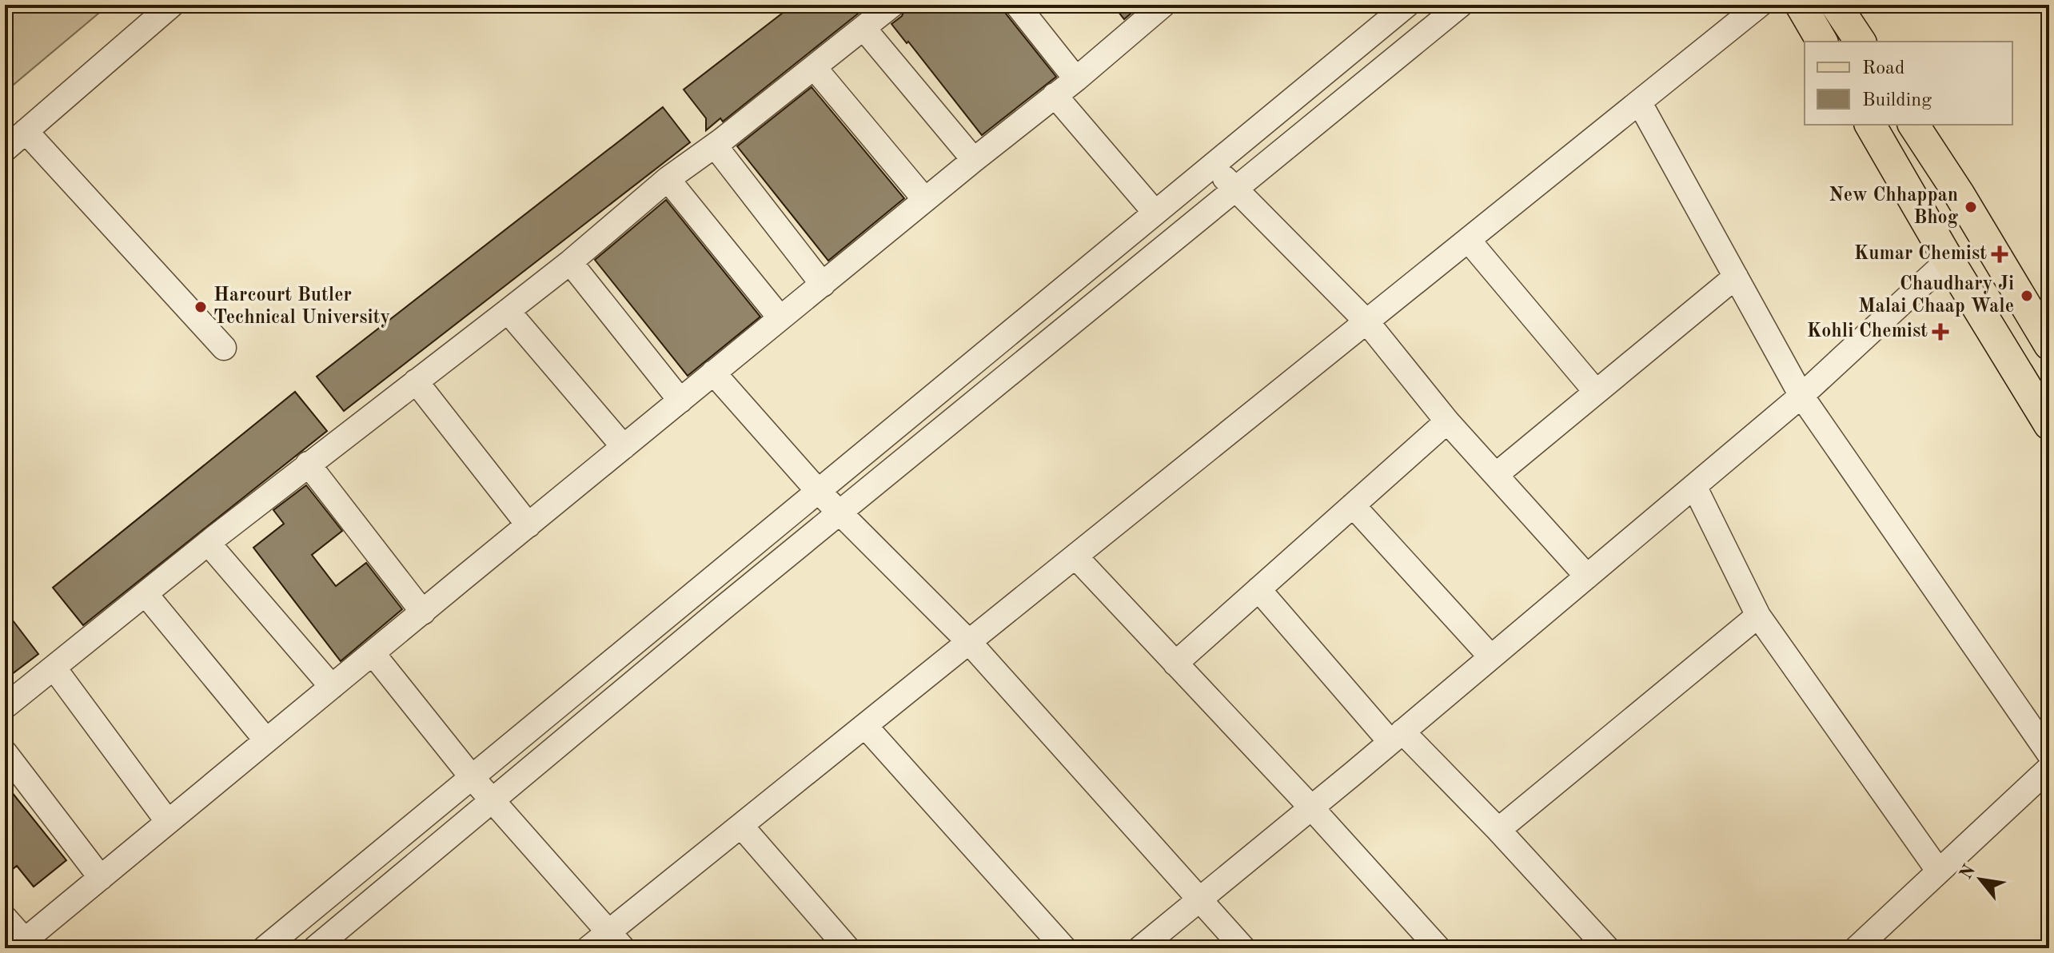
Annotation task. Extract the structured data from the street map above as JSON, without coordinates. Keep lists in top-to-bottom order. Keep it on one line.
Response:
{"places":{"other":["New Chhappan Bhog","Chaudhary Ji Malai Chaap Wale","Harcourt Butler Technical University"],"health":["Kumar Chemist","Kohli Chemist"]},"legend":["Road","Building"],"north":"top left"}
